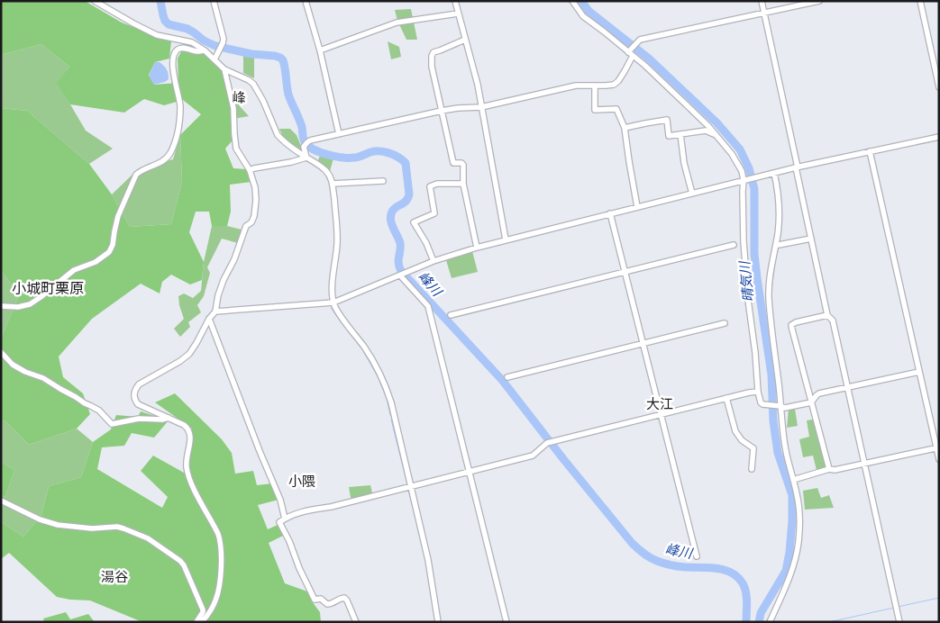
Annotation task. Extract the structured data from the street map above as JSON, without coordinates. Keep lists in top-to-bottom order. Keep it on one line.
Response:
{"districts":["峰","小城町栗原","大江","小隈","湯谷"],"water":["晴気川","峰川"]}
